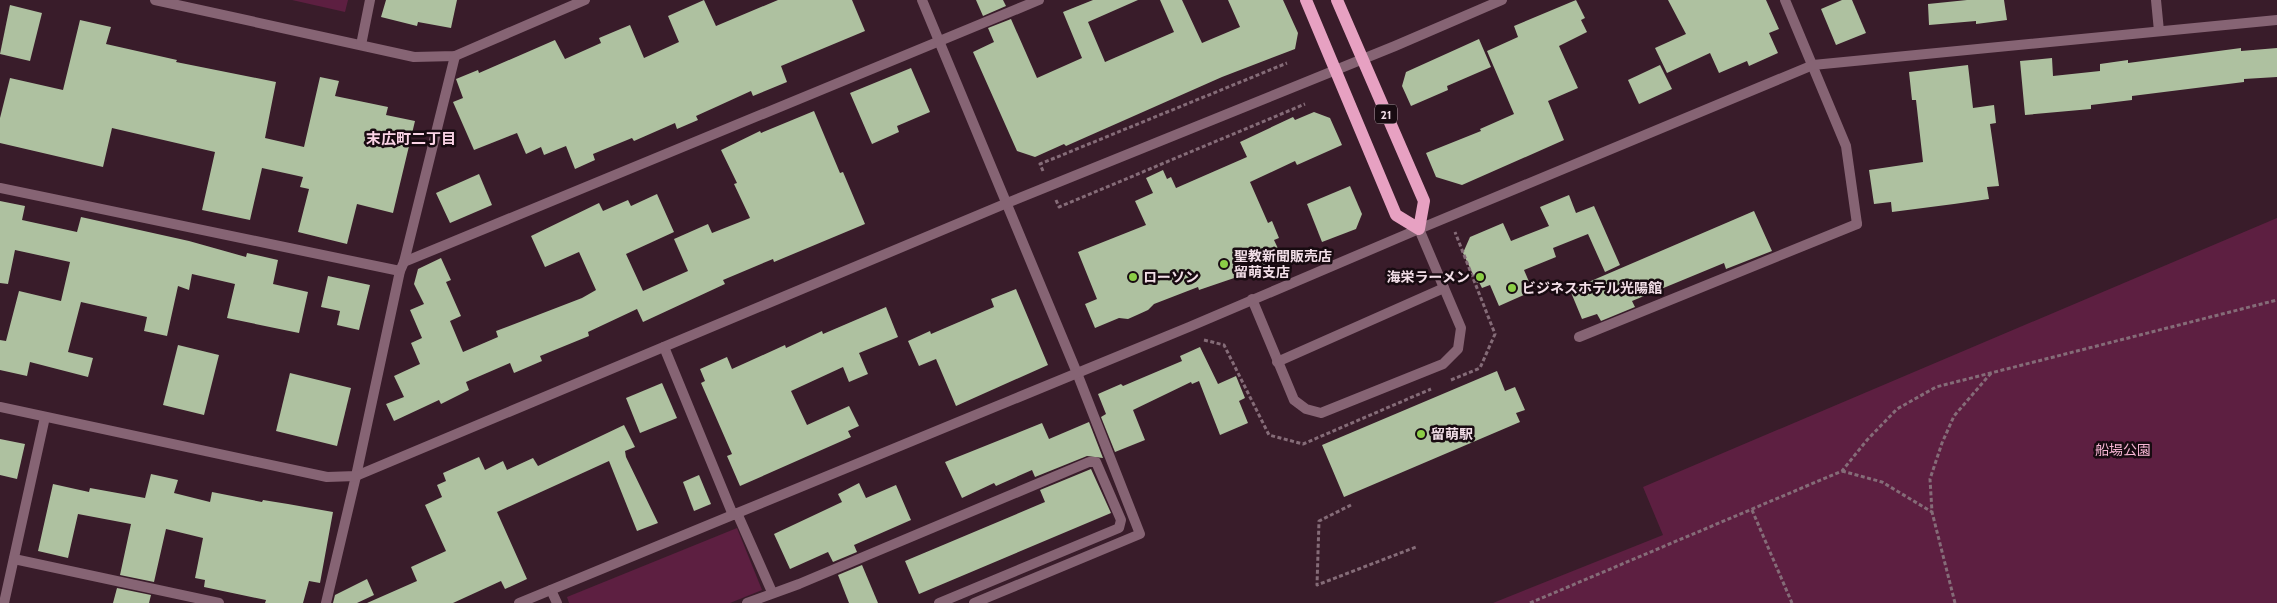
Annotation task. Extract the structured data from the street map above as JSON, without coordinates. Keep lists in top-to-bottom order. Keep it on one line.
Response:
{"streets":{"main road":["21"]},"districts":["末広町二丁目"],"parks":["船場公園"],"places":["聖教新聞販売店 留萌支店","ローソン","海栄ラーメン","ビジネスホテル光陽館","留萌駅"]}
